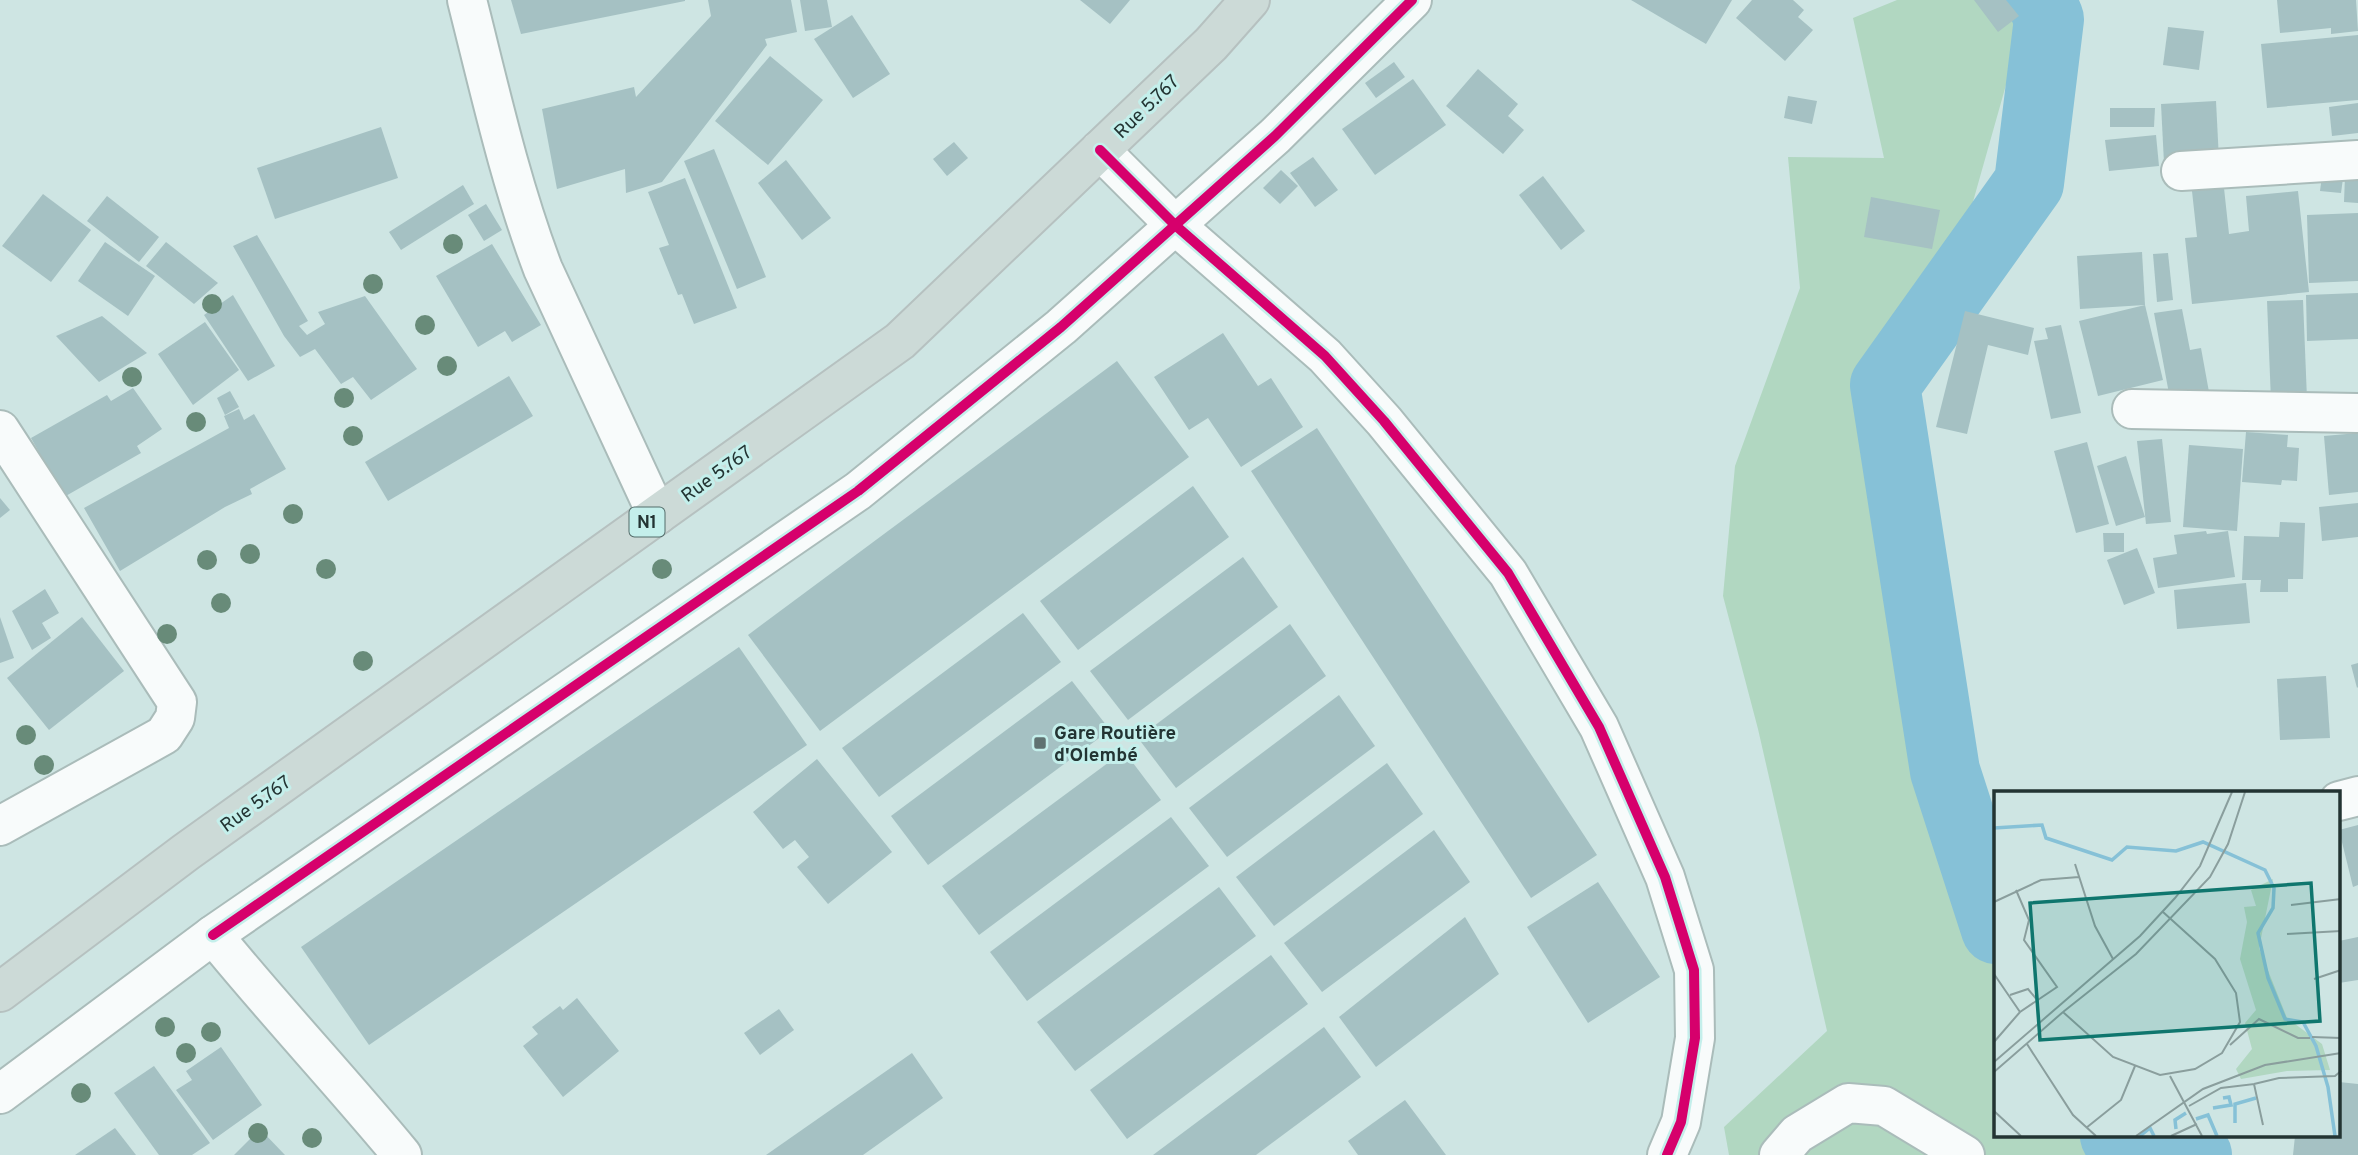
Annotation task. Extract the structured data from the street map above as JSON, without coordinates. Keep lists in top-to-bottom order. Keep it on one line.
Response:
{"streets":{"highway":["Rue 5.767","N1"]},"places":{"transit":["Gare Routière d'Olembé"]}}
